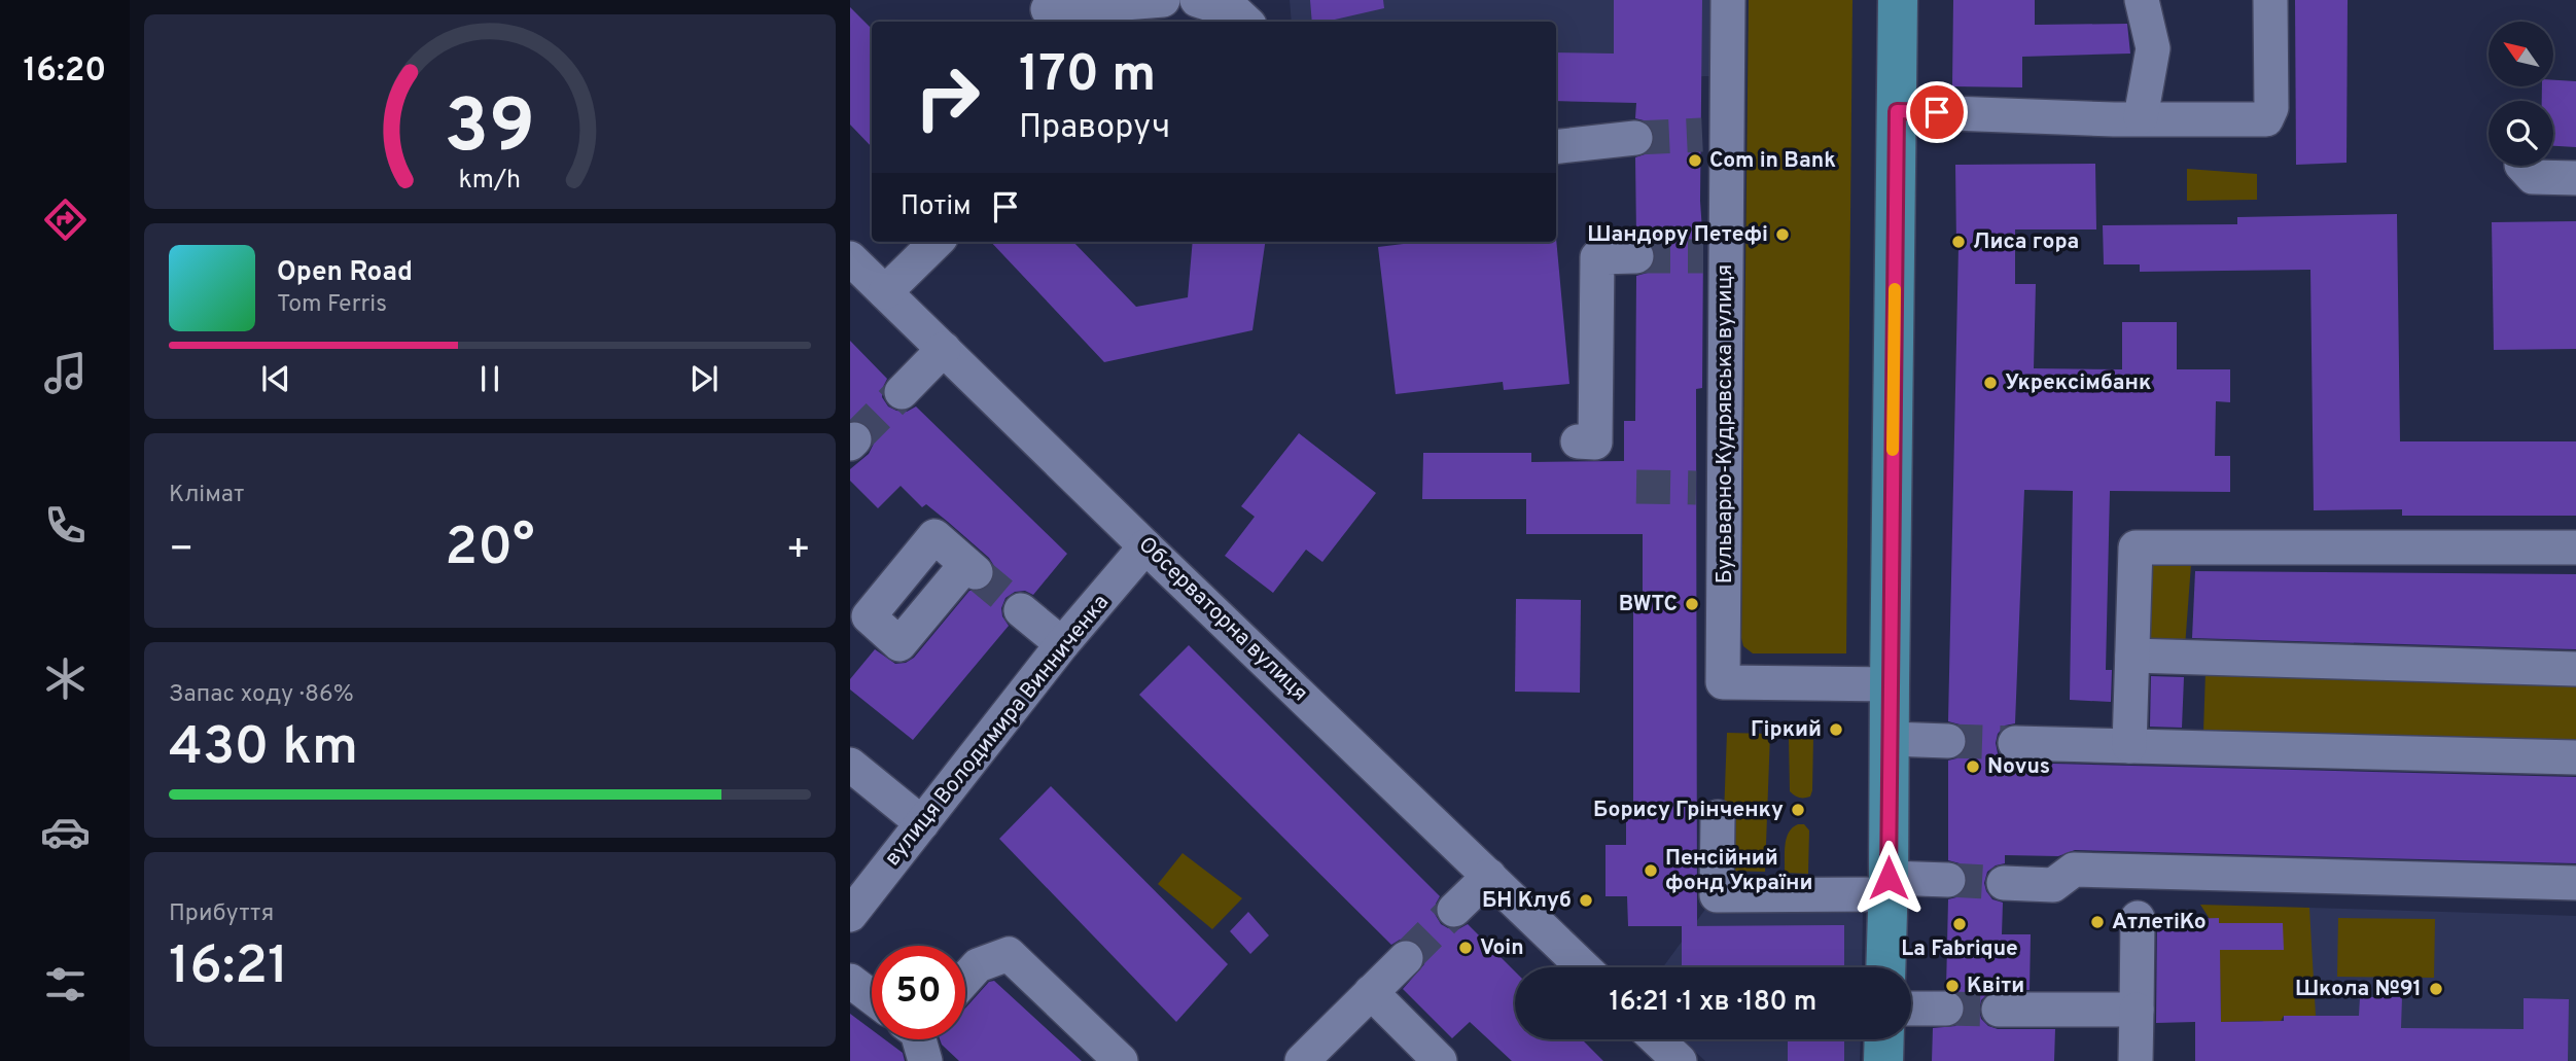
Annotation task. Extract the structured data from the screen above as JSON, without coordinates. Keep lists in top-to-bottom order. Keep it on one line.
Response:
{"streets":{"street":["Бульварно-Кудрявська вулиця","Обсерваторна вулиця","вулиця Володимира Винниченка"]},"crossings":[["Обсерваторна вулиця","вулиця Володимира Винниченка"]],"places":["Com in Bank","Шандору Петефі","Лиса гора","Укрексімбанк","BWTC","Гіркий","Novus","Борису Грінченку","Пенсійний фонд України","БН Клуб","АтлетіКо","La Fabrique","Voin","Квіти","Школа №91"],"north":"top left","page":{"tabs":"16:20","turn":["170 m","Праворуч"],"then":"Потім","song":["Open Road","Tom Ferris"],"tile":["Клімат",["Запас ходу · 86%","430 km"],["Прибуття","16:21"]],"heat":["−","20°","+"],"limit":"50","trip":"16:21 · 1 хв · 180 m","gauge":["39","km/h"]}}
